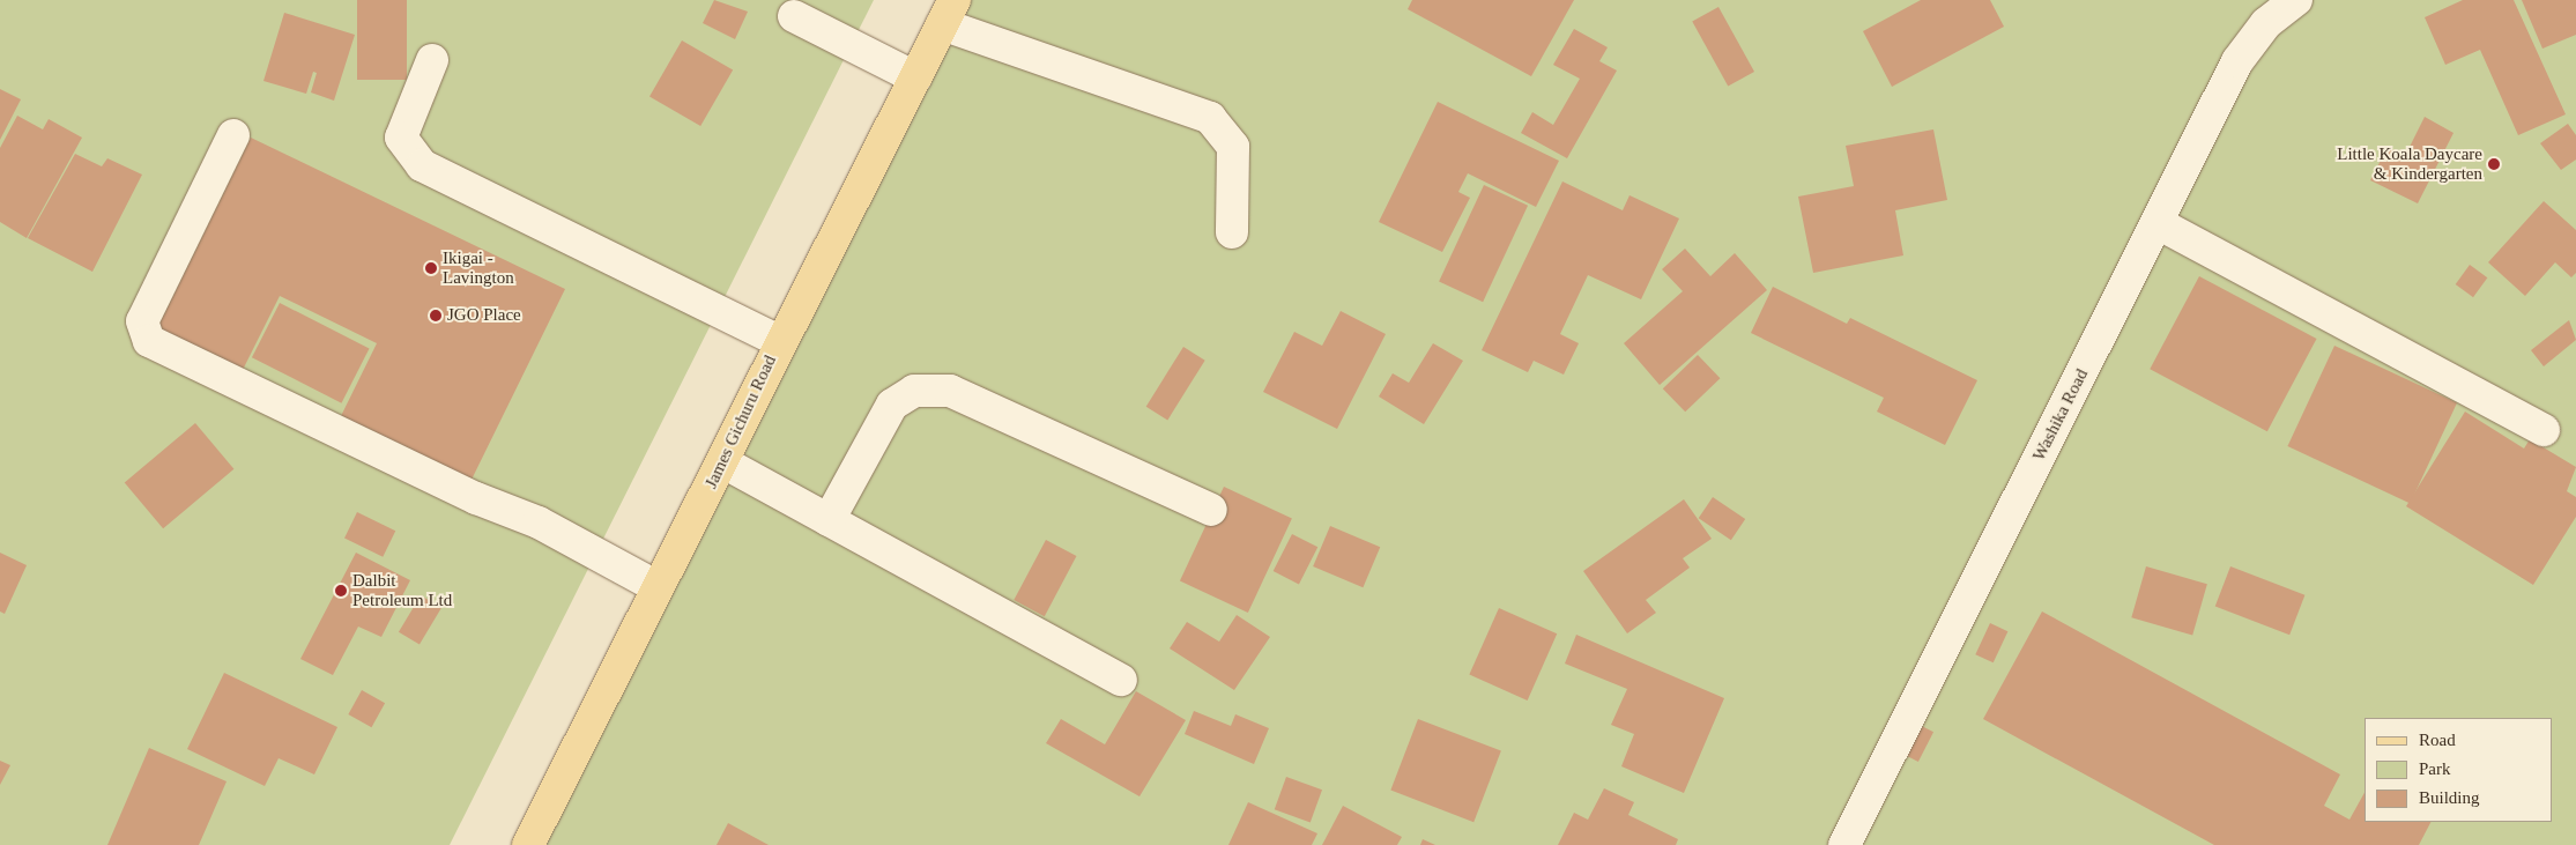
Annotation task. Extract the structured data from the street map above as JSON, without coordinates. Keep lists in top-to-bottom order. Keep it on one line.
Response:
{"streets":{"main road":["James Gichuru Road"],"street":["Washika Road"]},"places":["Little Koala Daycare & Kindergarten","Ikigai - Lavington","JGO Place","Dalbit Petroleum Ltd"],"legend":["Road","Park","Building"]}
